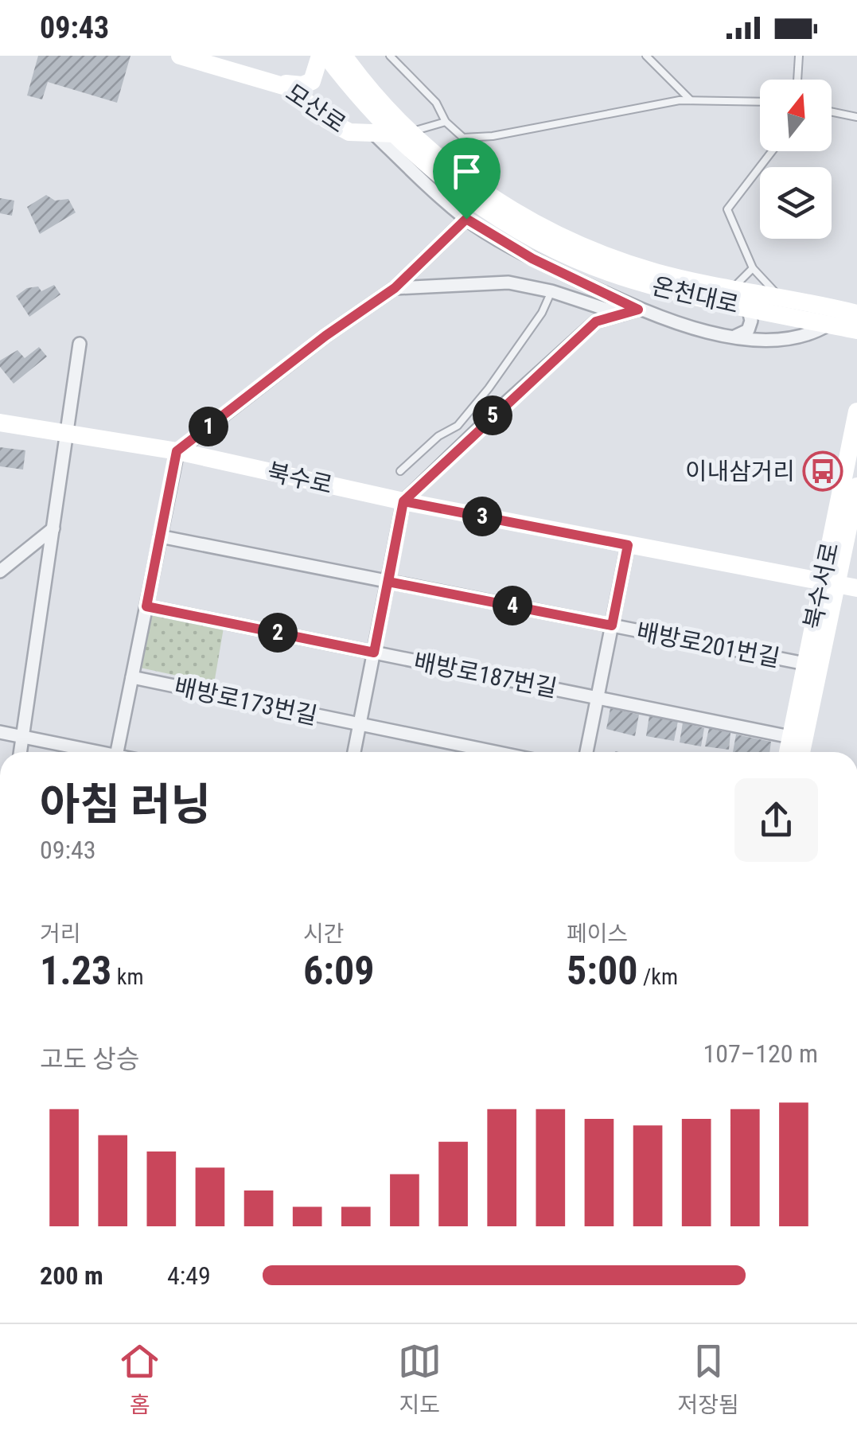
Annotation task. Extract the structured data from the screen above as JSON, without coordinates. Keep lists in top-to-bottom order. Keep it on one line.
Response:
{"streets":{"street":["모산로","온천대로","북수로","북수서로","배방로201번길","배방로187번길","배방로173번길"]},"crossings":[["모산로","온천대로"],["북수로","북수서로"],["북수로","배방로201번길"],["북수서로","배방로201번길"],["배방로201번길","배방로187번길"]],"places":{"bus stop":["이내삼거리"]},"north":"top","page":{"status":"09:43","pins":["5","1","3","4","2"],"heading":["아침 러닝","09:43"],"stats":[["거리","1.23 km"],["시간","6:09"],["페이스","5:00 /km"]],"chart":["고도 상승","107–120 m"],"list":[{"name":"200 m","note":"4:49"}],"tabs":["홈","지도","저장됨"]}}
